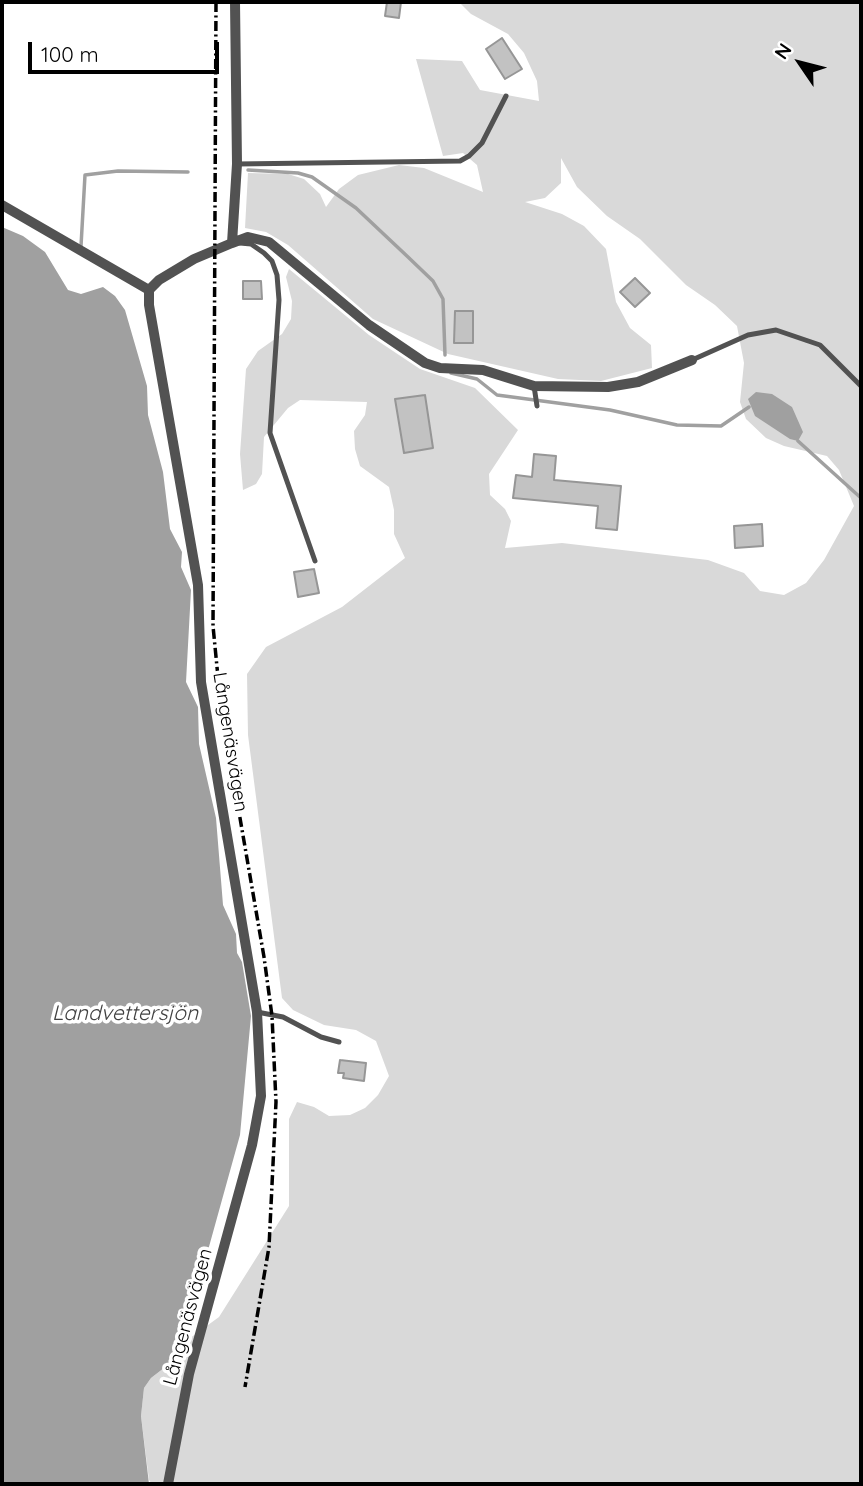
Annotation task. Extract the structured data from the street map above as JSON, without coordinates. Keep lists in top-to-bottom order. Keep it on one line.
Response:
{"streets":{"street":["Långenäsvägen"]},"water":["Landvettersjön"],"scale_bar":"100 m","north":"top left"}
